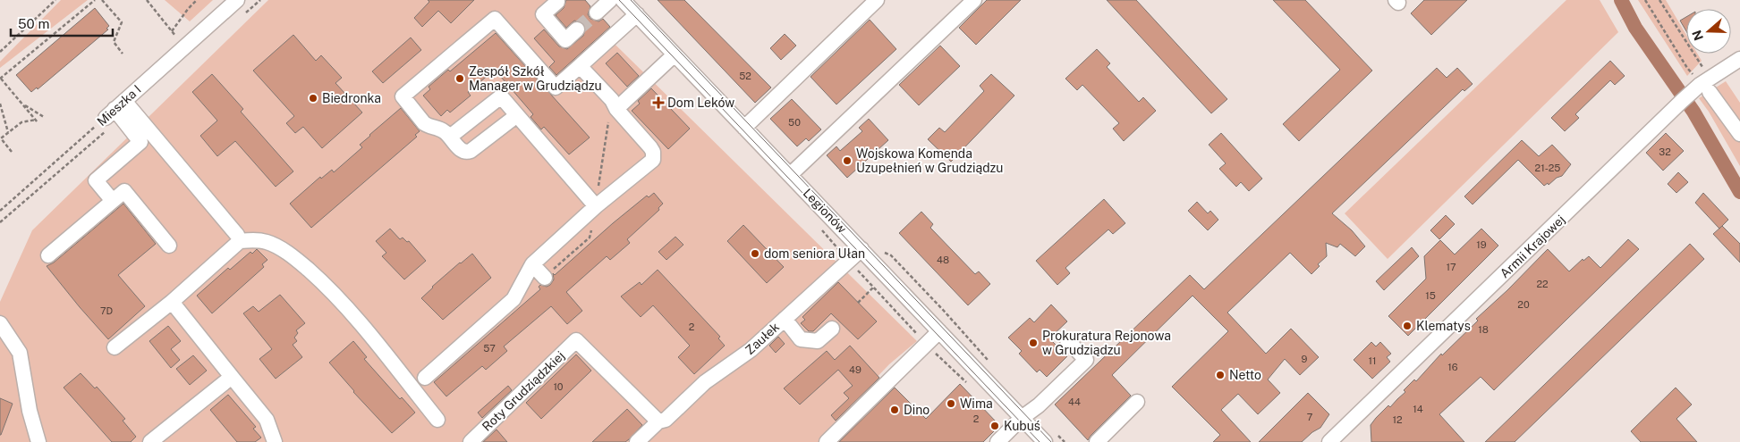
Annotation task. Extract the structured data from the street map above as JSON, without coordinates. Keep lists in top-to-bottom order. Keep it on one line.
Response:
{"streets":{"street":["Mieszka I","Legionów","Armii Krajowej","Zaułek","Roty Grudziądzkiej"]},"crossings":[["Legionów","Zaułek"],["Zaułek","Roty Grudziądzkiej"]],"places":{"other":["Zespół Szkół Manager w Grudziądzu","Biedronka","Wojskowa Komenda Uzupełnień w Grudziądzu","dom seniora Ułan","Klematys","Prokuratura Rejonowa w Grudziądzu","Netto","Wima","Dino","Kubuś"],"health":["Dom Leków"]},"house_numbers":["52","50","32","21-25","19","48","17","22","15","20","7D","2","18","57","9","11","16","49","10","44","14","7","2","12"],"scale_bar":"50 m","north":"left"}
